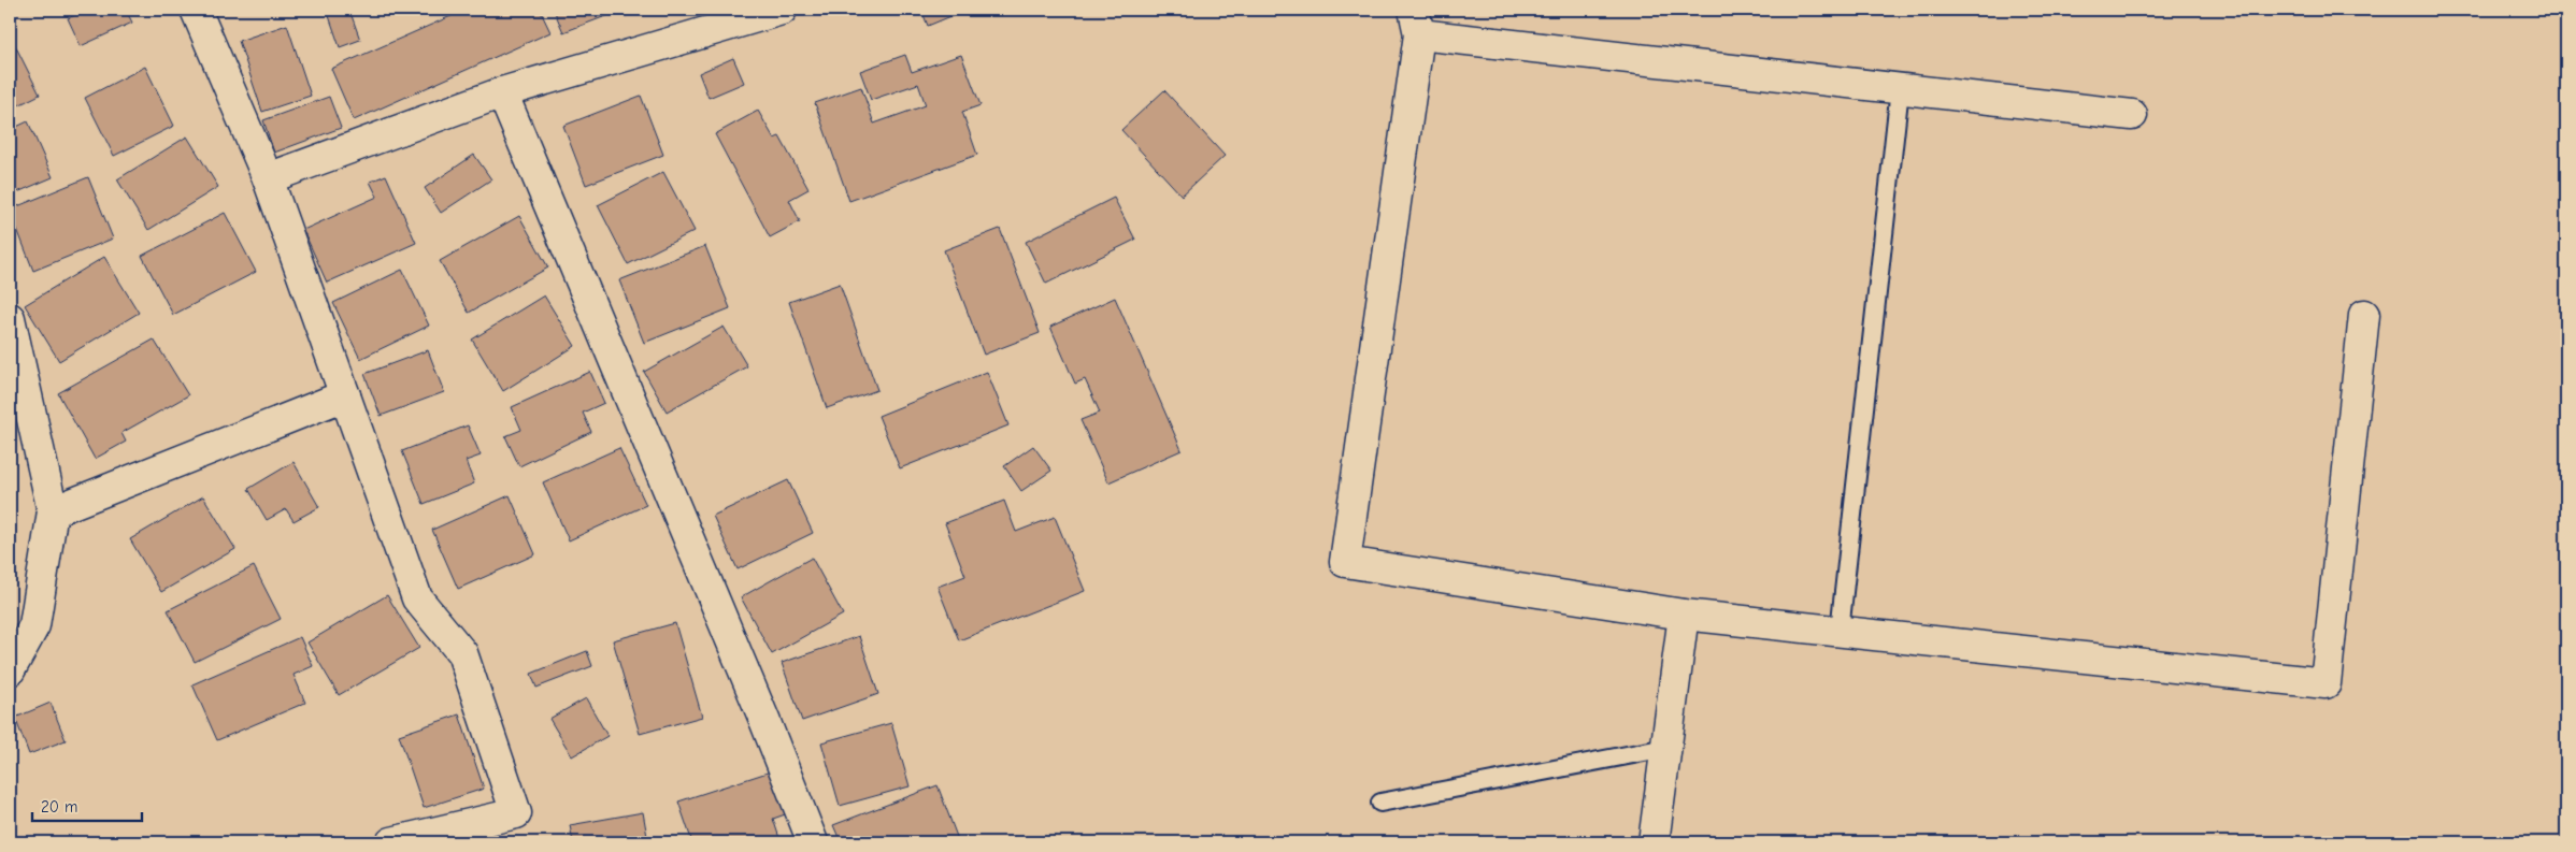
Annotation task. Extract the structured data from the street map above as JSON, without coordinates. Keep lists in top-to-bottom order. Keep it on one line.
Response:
{"scale_bar":"20 m"}
